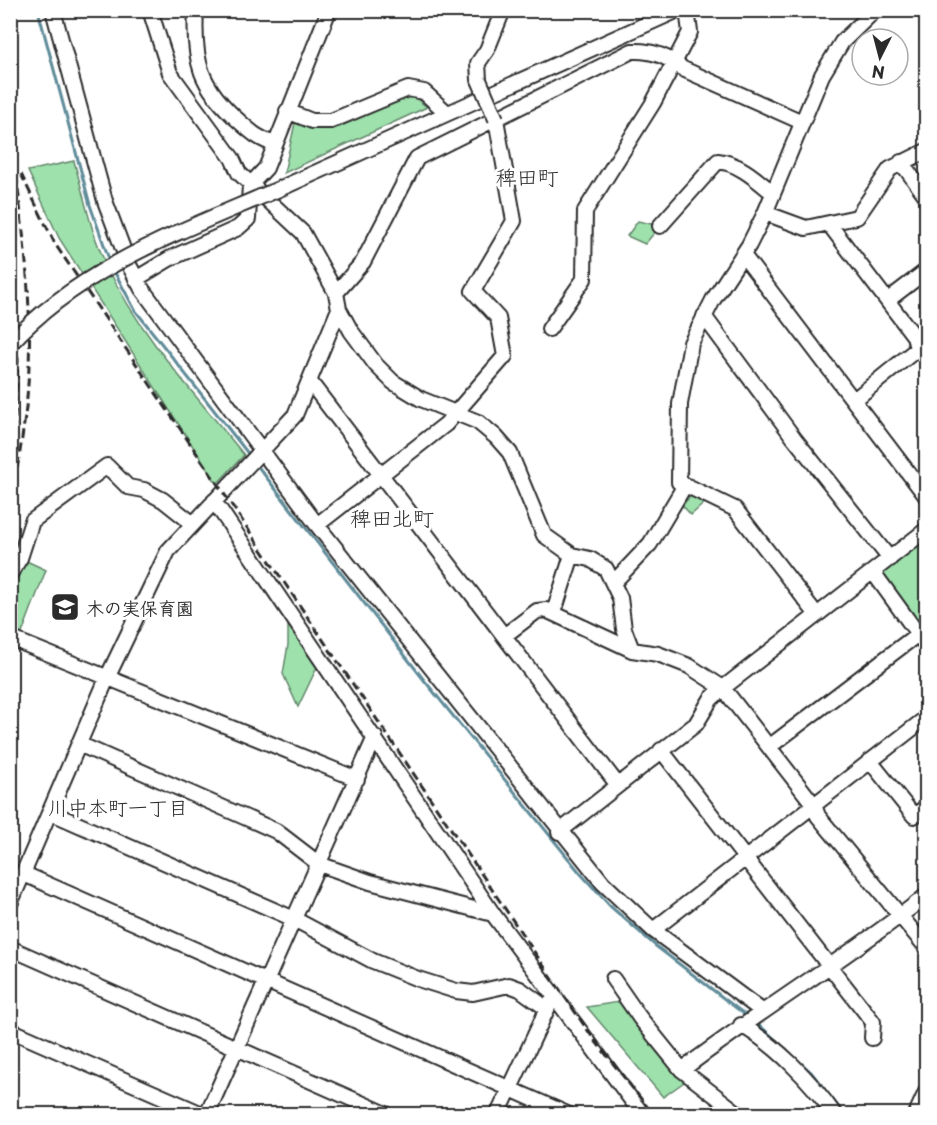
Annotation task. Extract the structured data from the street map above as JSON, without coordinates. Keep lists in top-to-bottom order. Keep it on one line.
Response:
{"districts":["稗田町","稗田北町","川中本町一丁目"],"places":{"school or university":["木の実保育園"]},"north":"bottom"}
